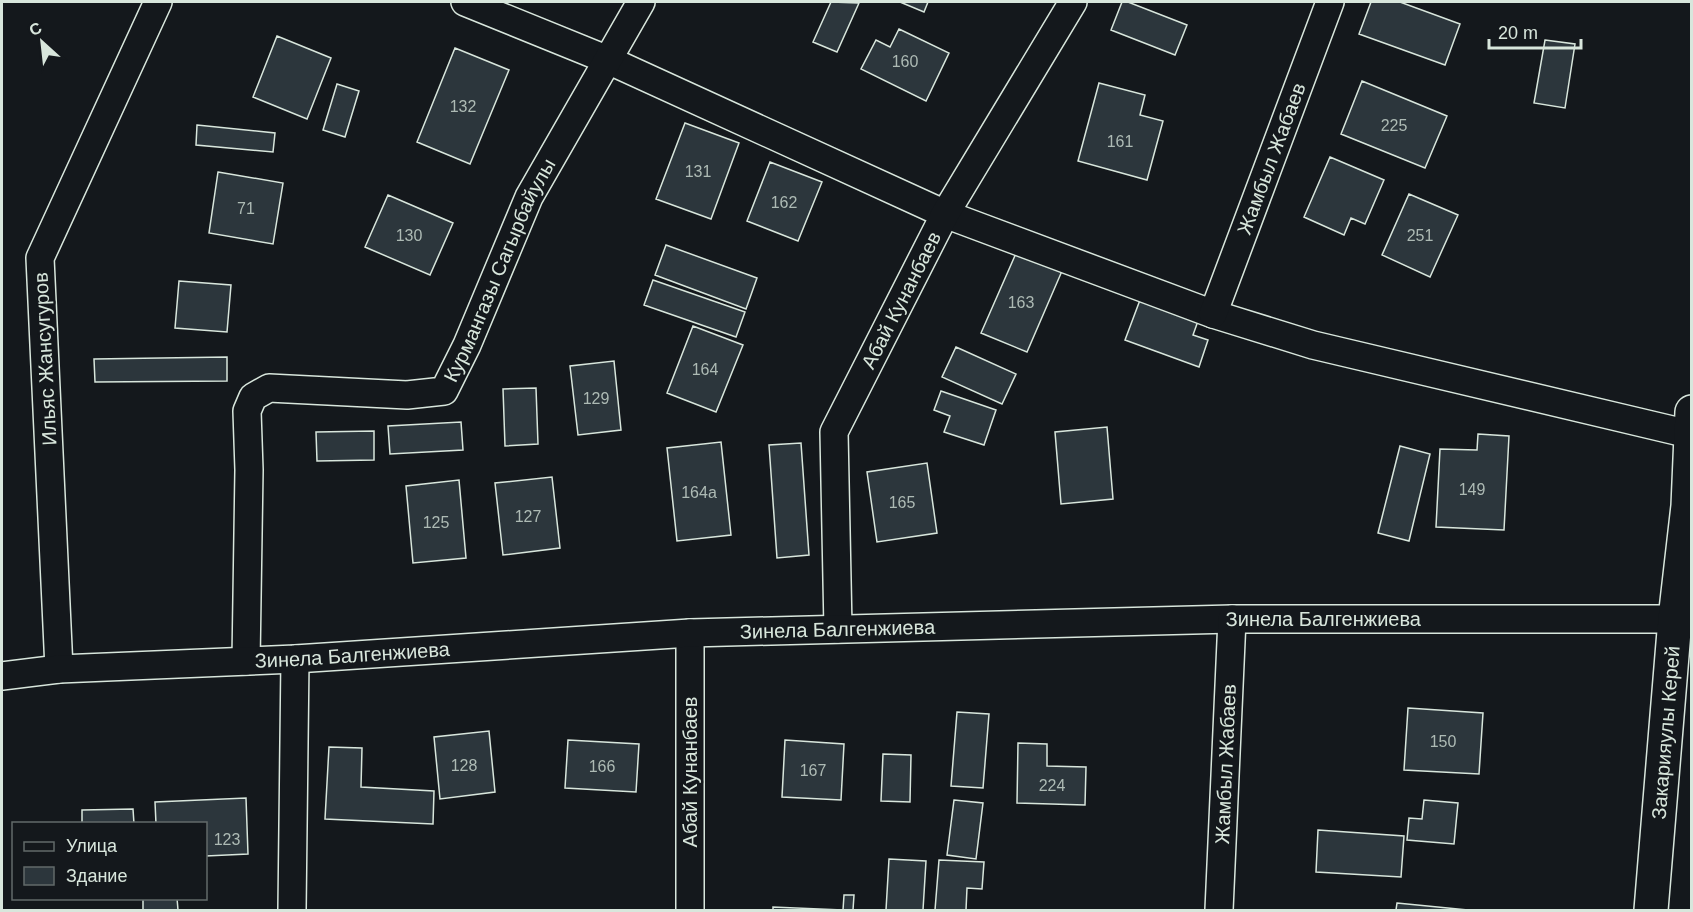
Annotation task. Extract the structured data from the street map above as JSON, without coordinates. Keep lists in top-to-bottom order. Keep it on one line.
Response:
{"streets":{"highway":["Закарияулы Керей"],"street":["Жамбыл Жабаев","Курмангазы Сагырбайулы","Абай Кунанбаев","Ильяс Жансугуров","Зинела Балгенжиева"]},"crossings":[["Жамбыл Жабаев","Зинела Балгенжиева"],["Курмангазы Сагырбайулы","Зинела Балгенжиева"],["Абай Кунанбаев","Зинела Балгенжиева"],["Ильяс Жансугуров","Зинела Балгенжиева"],["Зинела Балгенжиева","Закарияулы Керей"]],"house_numbers":["160","132","225","161","131","162","71","130","251","163","164","129","149","164а","165","127","125","150","128","166","167","224","123"],"legend":["Улица","Здание"],"scale_bar":"20 m","north":"top left"}
